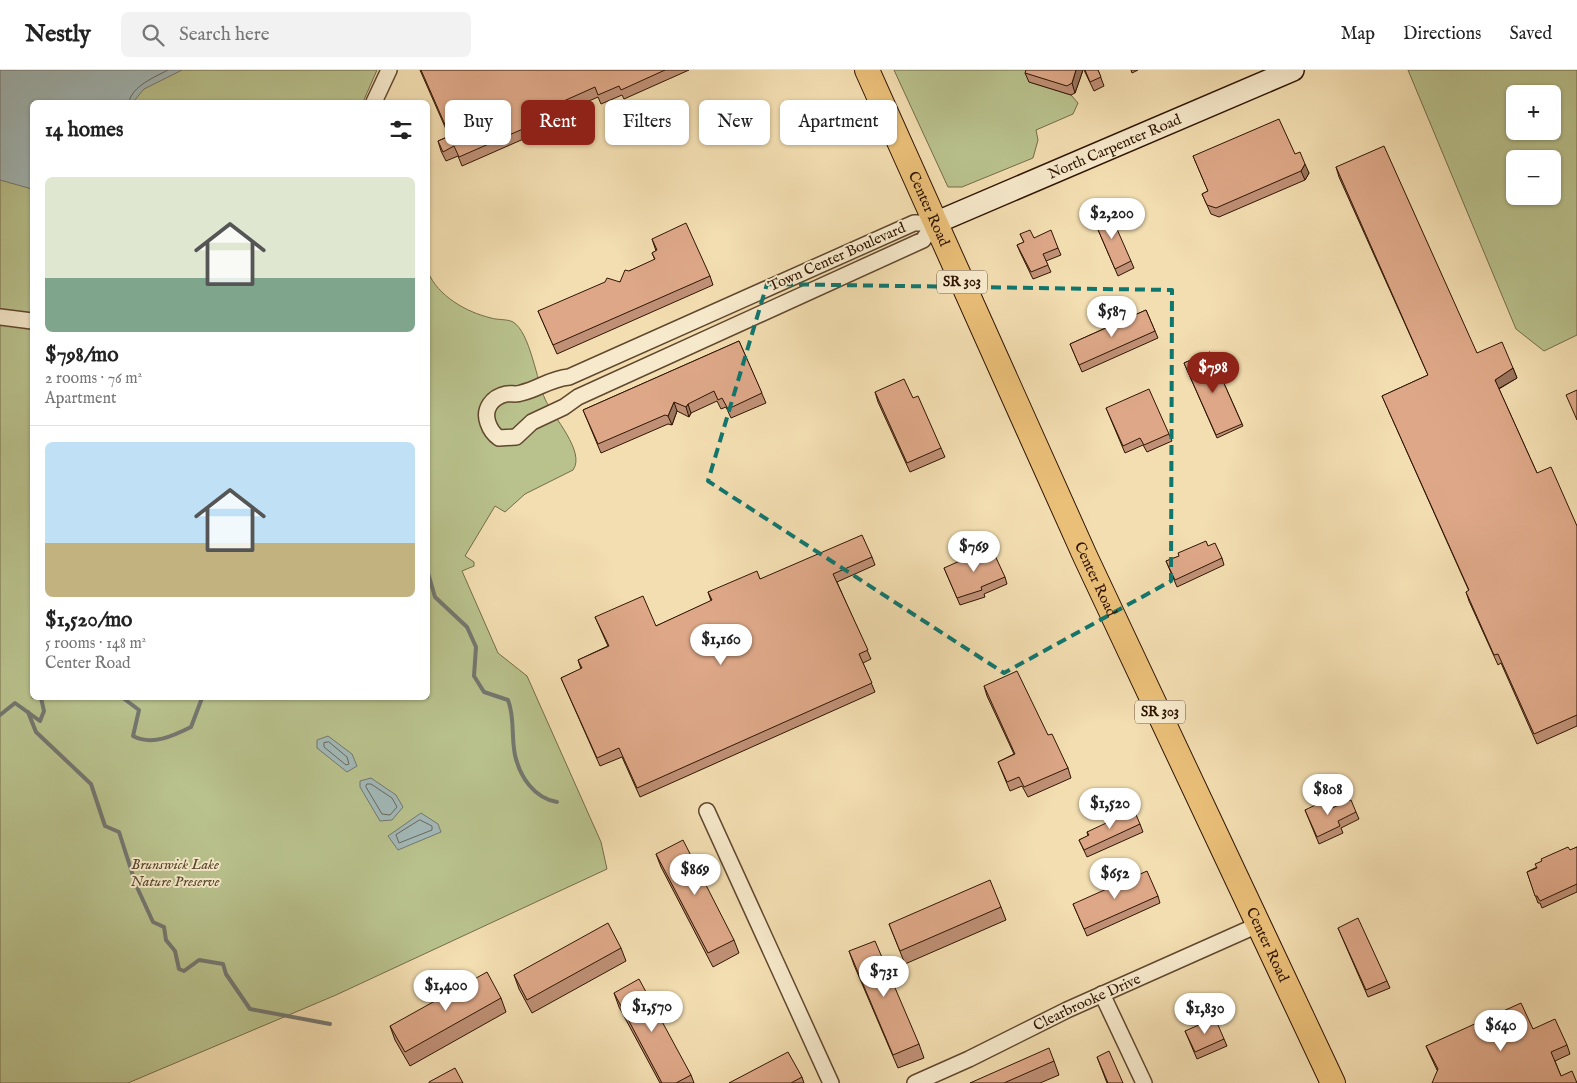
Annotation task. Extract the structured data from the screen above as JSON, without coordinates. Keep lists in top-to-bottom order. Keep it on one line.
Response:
{"streets":{"main road":["Center Road","SR 303"],"street":["North Carpenter Road","Town Center Boulevard","Clearbrooke Drive"]},"crossings":[["North Carpenter Road","Center Road"],["North Carpenter Road","Town Center Boulevard"],["Center Road","Town Center Boulevard"],["Center Road","Clearbrooke Drive"]],"parks":["Brunswick Lake Nature Preserve"],"page":{"header":"Nestly","search":"Search here","nav":["Map","Directions","Saved"],"map_buttons":["+","−"],"chip":["Buy","Rent","Filters","New","Apartment"],"heading":"14 homes","list":[{"name":"$798/mo","note":"2 rooms · 76 m² · Apartment"},{"name":"$1,520/mo","note":"5 rooms · 148 m² · Center Road"}],"price":["$2,200","$587","$798","$769","$1,160","$808","$1,520","$869","$652","$731","$1,400","$1,570","$1,830","$640"]}}
